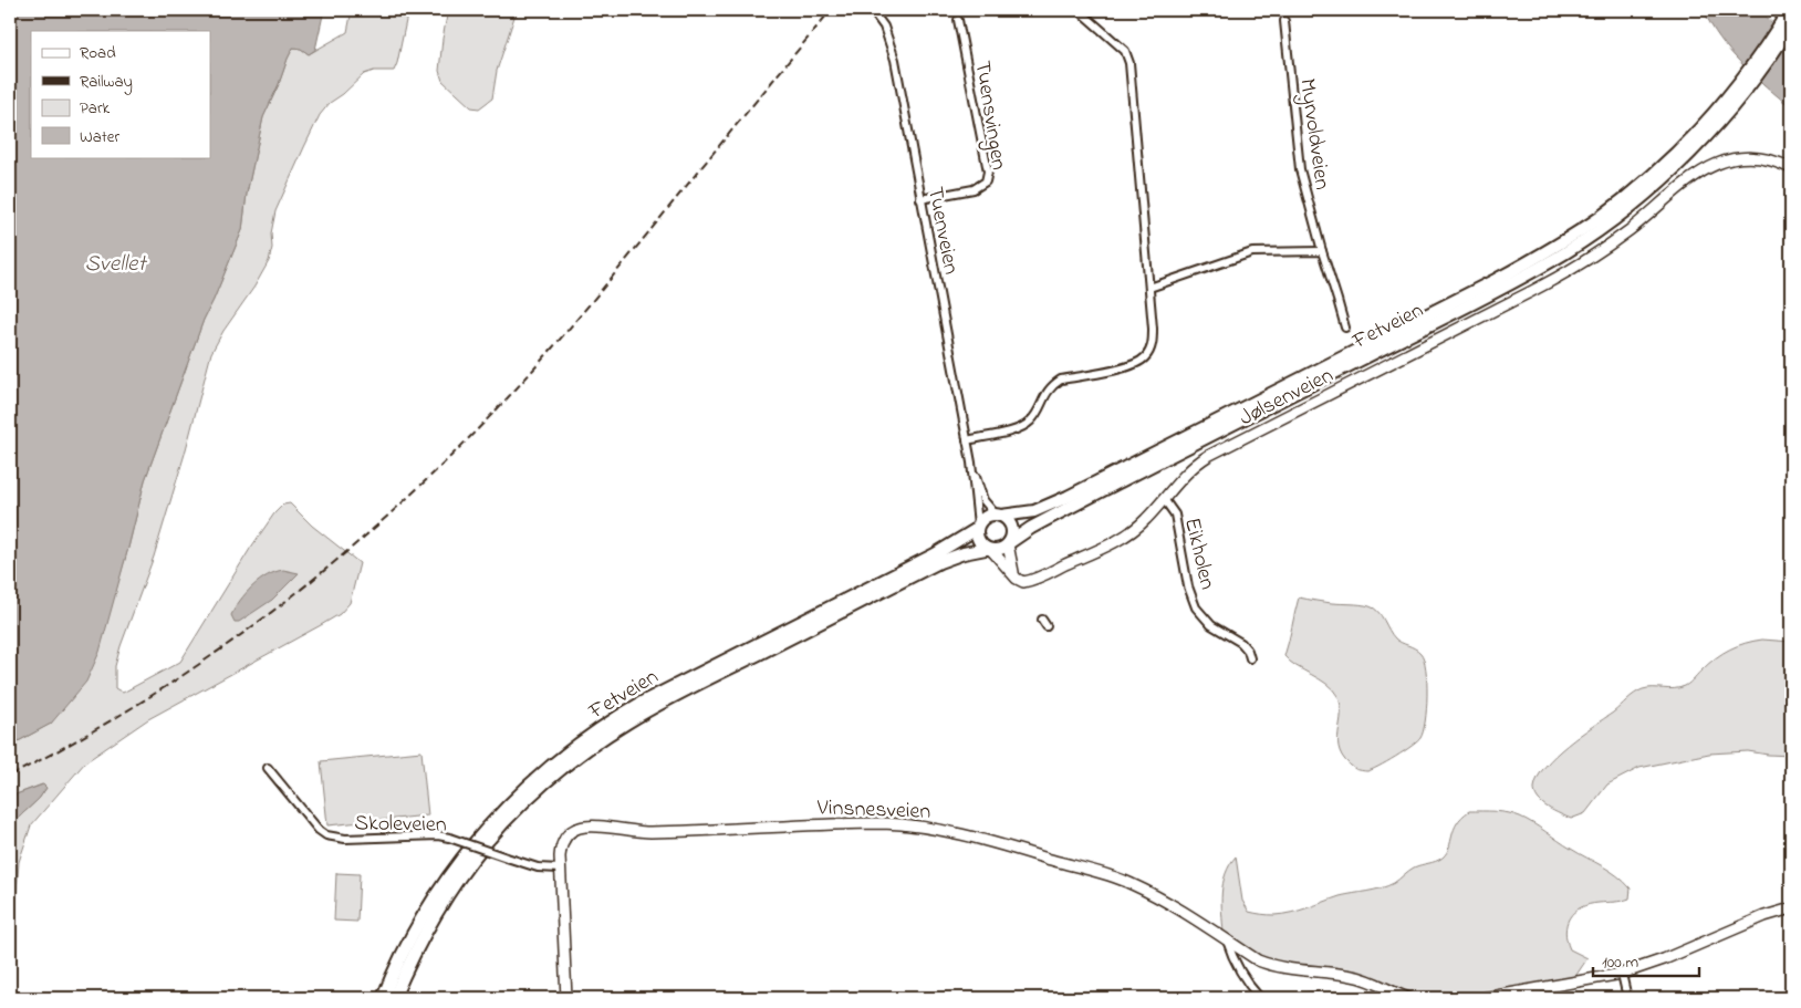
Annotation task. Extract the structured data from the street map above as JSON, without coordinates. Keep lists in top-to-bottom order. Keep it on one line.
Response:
{"streets":{"highway":["Fetveien"],"main road":["Jølsenveien","Vinsnesveien"],"street":["Tuensvingen","Myrvoldveien","Tuenveien","Eikholen","Skoleveien"]},"crossings":[["Tuensvingen","Tuenveien"],["Tuenveien","Fetveien"],["Jølsenveien","Eikholen"],["Vinsnesveien","Skoleveien"]],"water":["Svellet"],"legend":["Road","Railway","Park","Water"],"scale_bar":"100 m"}
